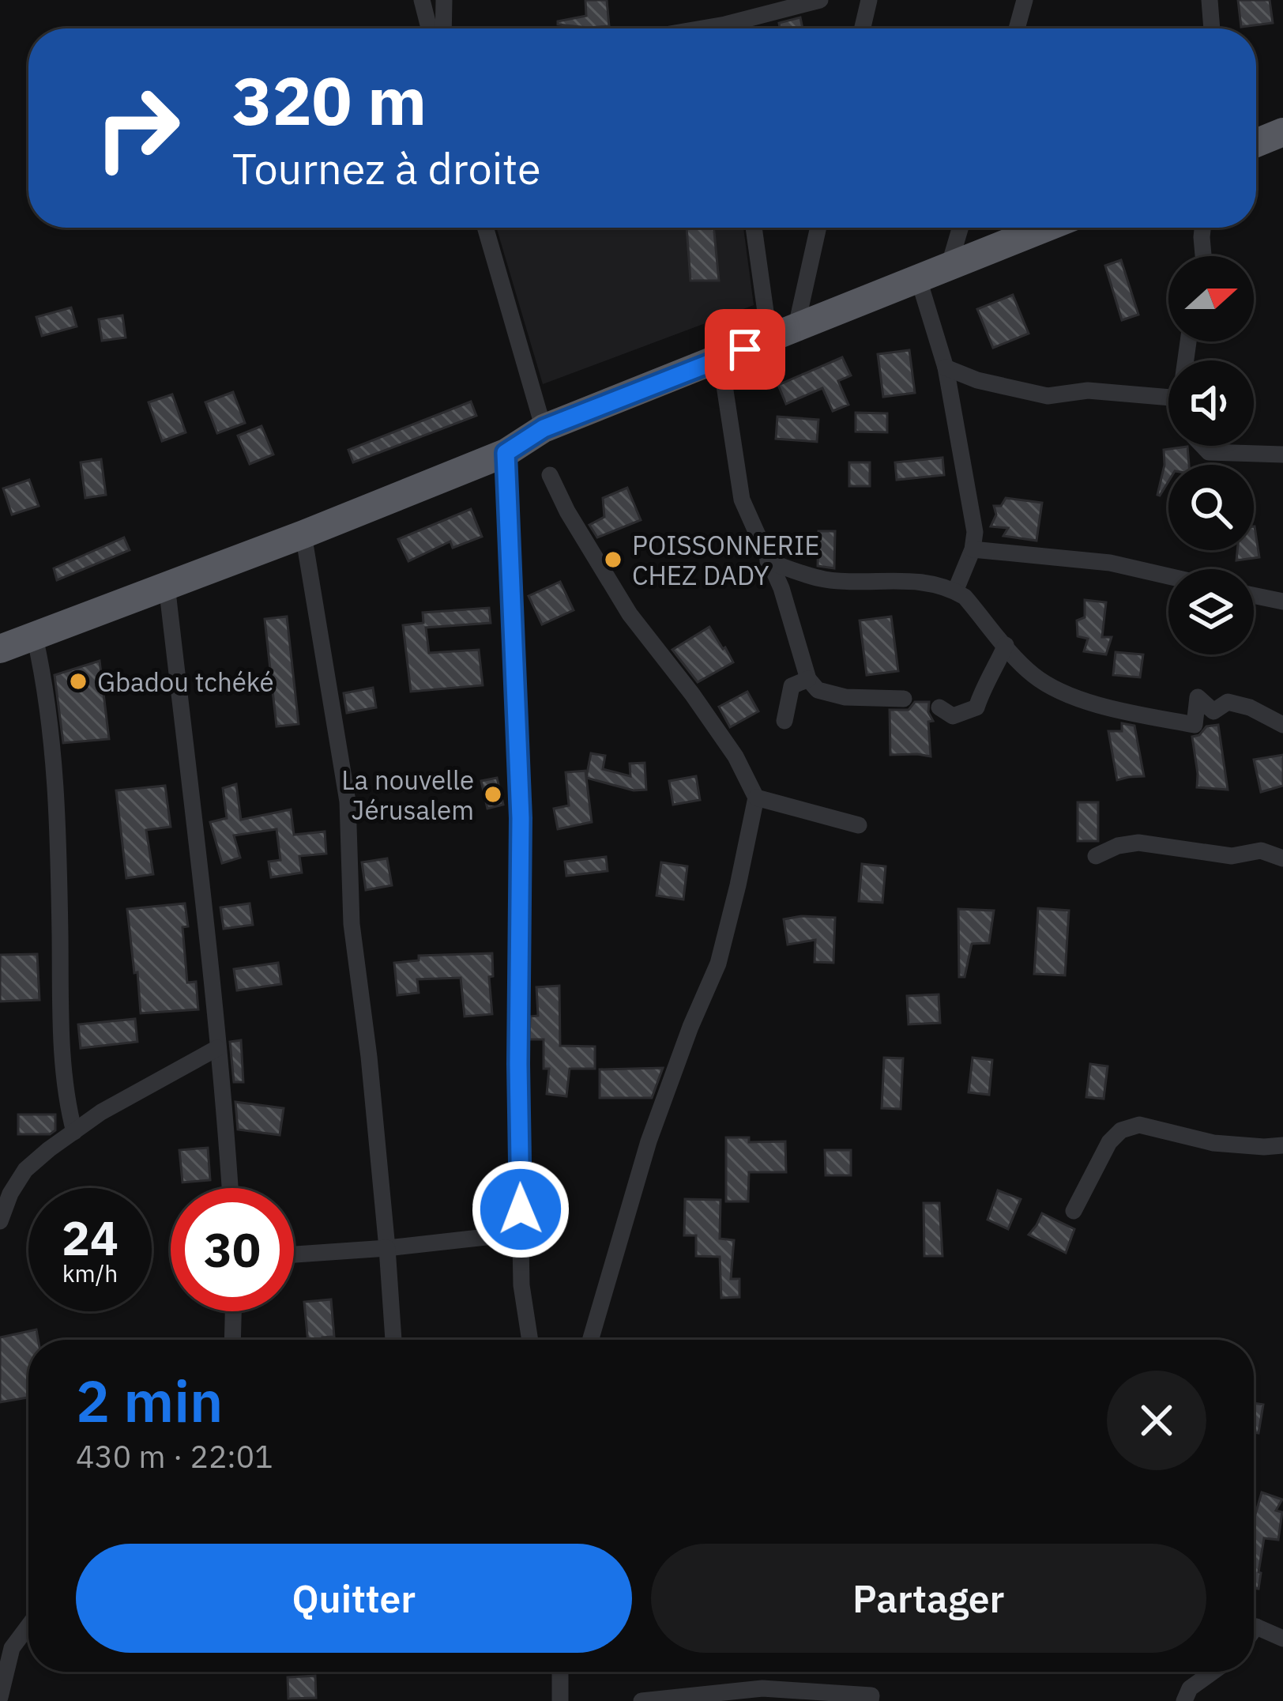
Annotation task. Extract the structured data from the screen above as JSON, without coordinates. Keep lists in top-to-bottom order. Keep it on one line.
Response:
{"places":["POISSONNERIE CHEZ DADY","Gbadou tchéké","La nouvelle Jérusalem"],"north":"right","page":{"turn":["320 m","Tournez à droite"],"speed":"24 km/h","limit":"30","heading":["2 min","430 m · 22:01"],"buttons":["Quitter","Partager"]}}
